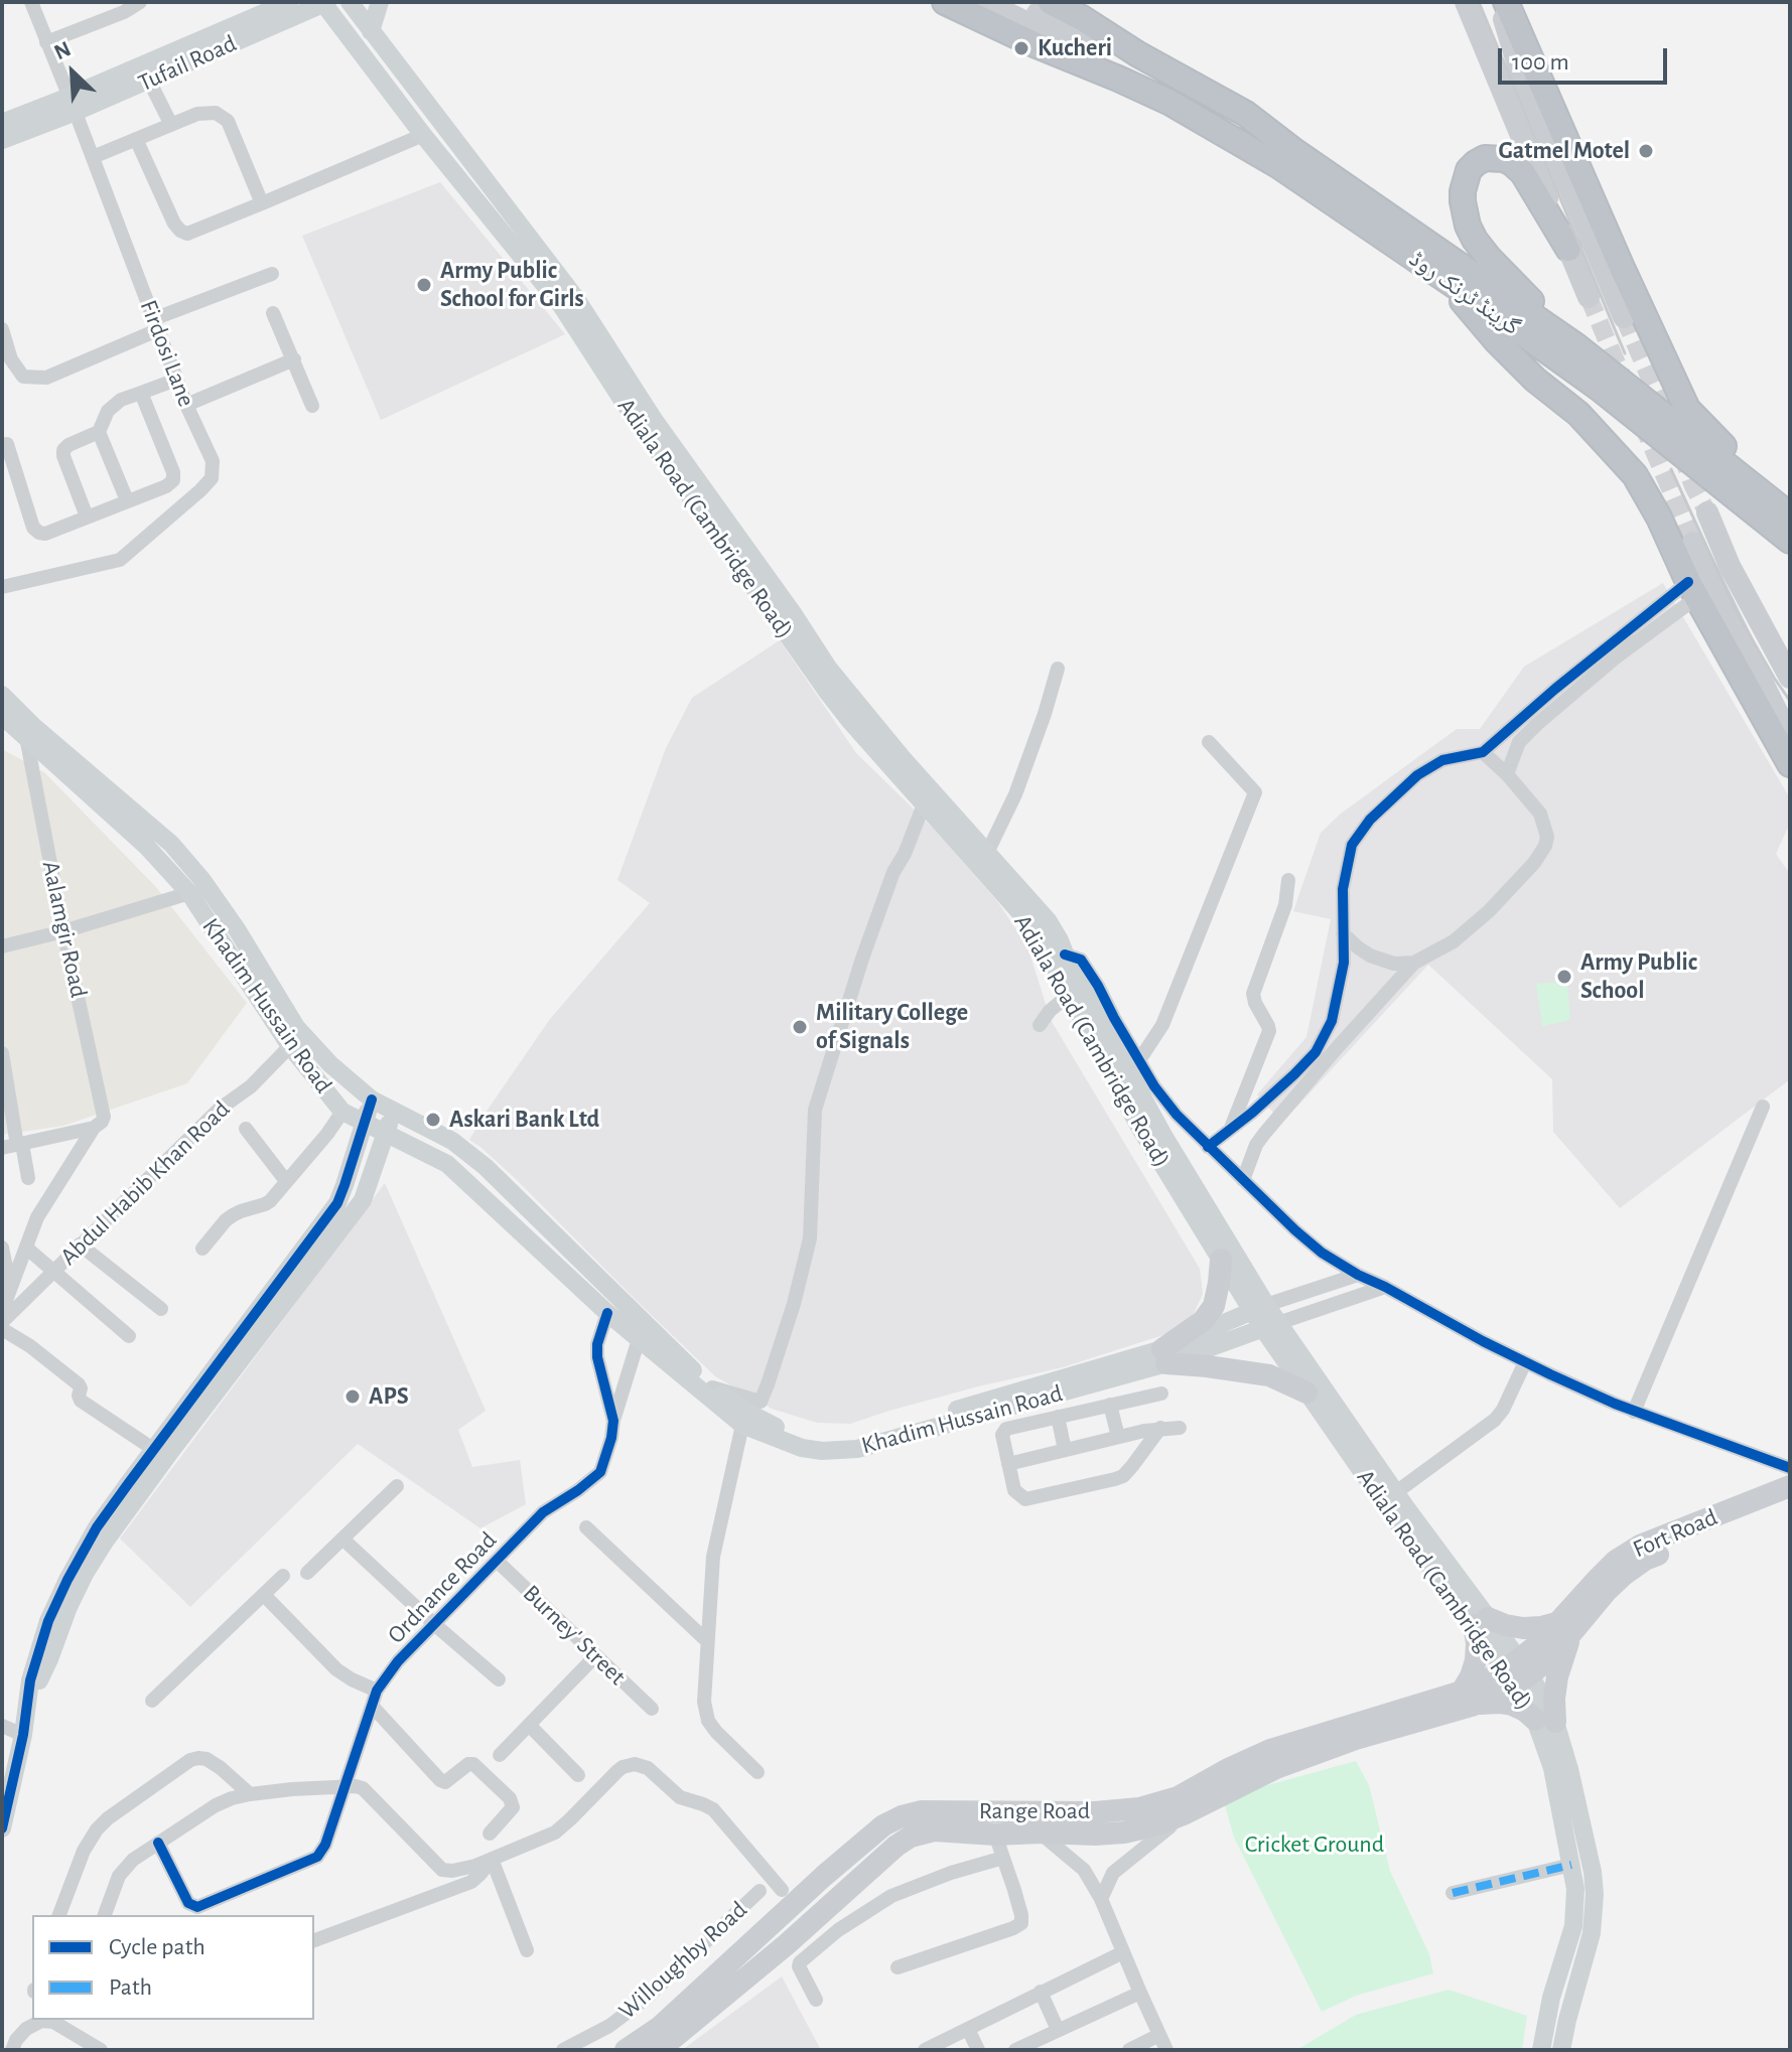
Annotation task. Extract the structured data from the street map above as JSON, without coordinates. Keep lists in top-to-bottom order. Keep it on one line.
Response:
{"streets":{"highway":["گرینڈ ٹرنک روڈ"],"main road":["Tufail Road","Adiala Road (Cambridge Road)","Khadim Hussain Road","Fort Road","Range Road"],"street":["Firdosi Lane","Aalamgir Road","Abdul Habib Khan Road","Ordnance Road","Burney' Street","Willoughby Road"]},"crossings":[["Tufail Road","Firdosi Lane"],["Tufail Road","Adiala Road (Cambridge Road)"],["Adiala Road (Cambridge Road)","Khadim Hussain Road"],["Adiala Road (Cambridge Road)","Fort Road"],["Adiala Road (Cambridge Road)","Range Road"],["Aalamgir Road","Khadim Hussain Road"],["Khadim Hussain Road","Abdul Habib Khan Road"],["Khadim Hussain Road","Ordnance Road"],["Fort Road","Range Road"],["Ordnance Road","Burney' Street"]],"parks":["Cricket Ground"],"places":["Kucheri","Gatmel Motel","Army Public School for Girls","Army Public School","Military College of Signals","Askari Bank Ltd","APS"],"legend":["Cycle path","Path"],"scale_bar":"100 m","north":"top left"}
